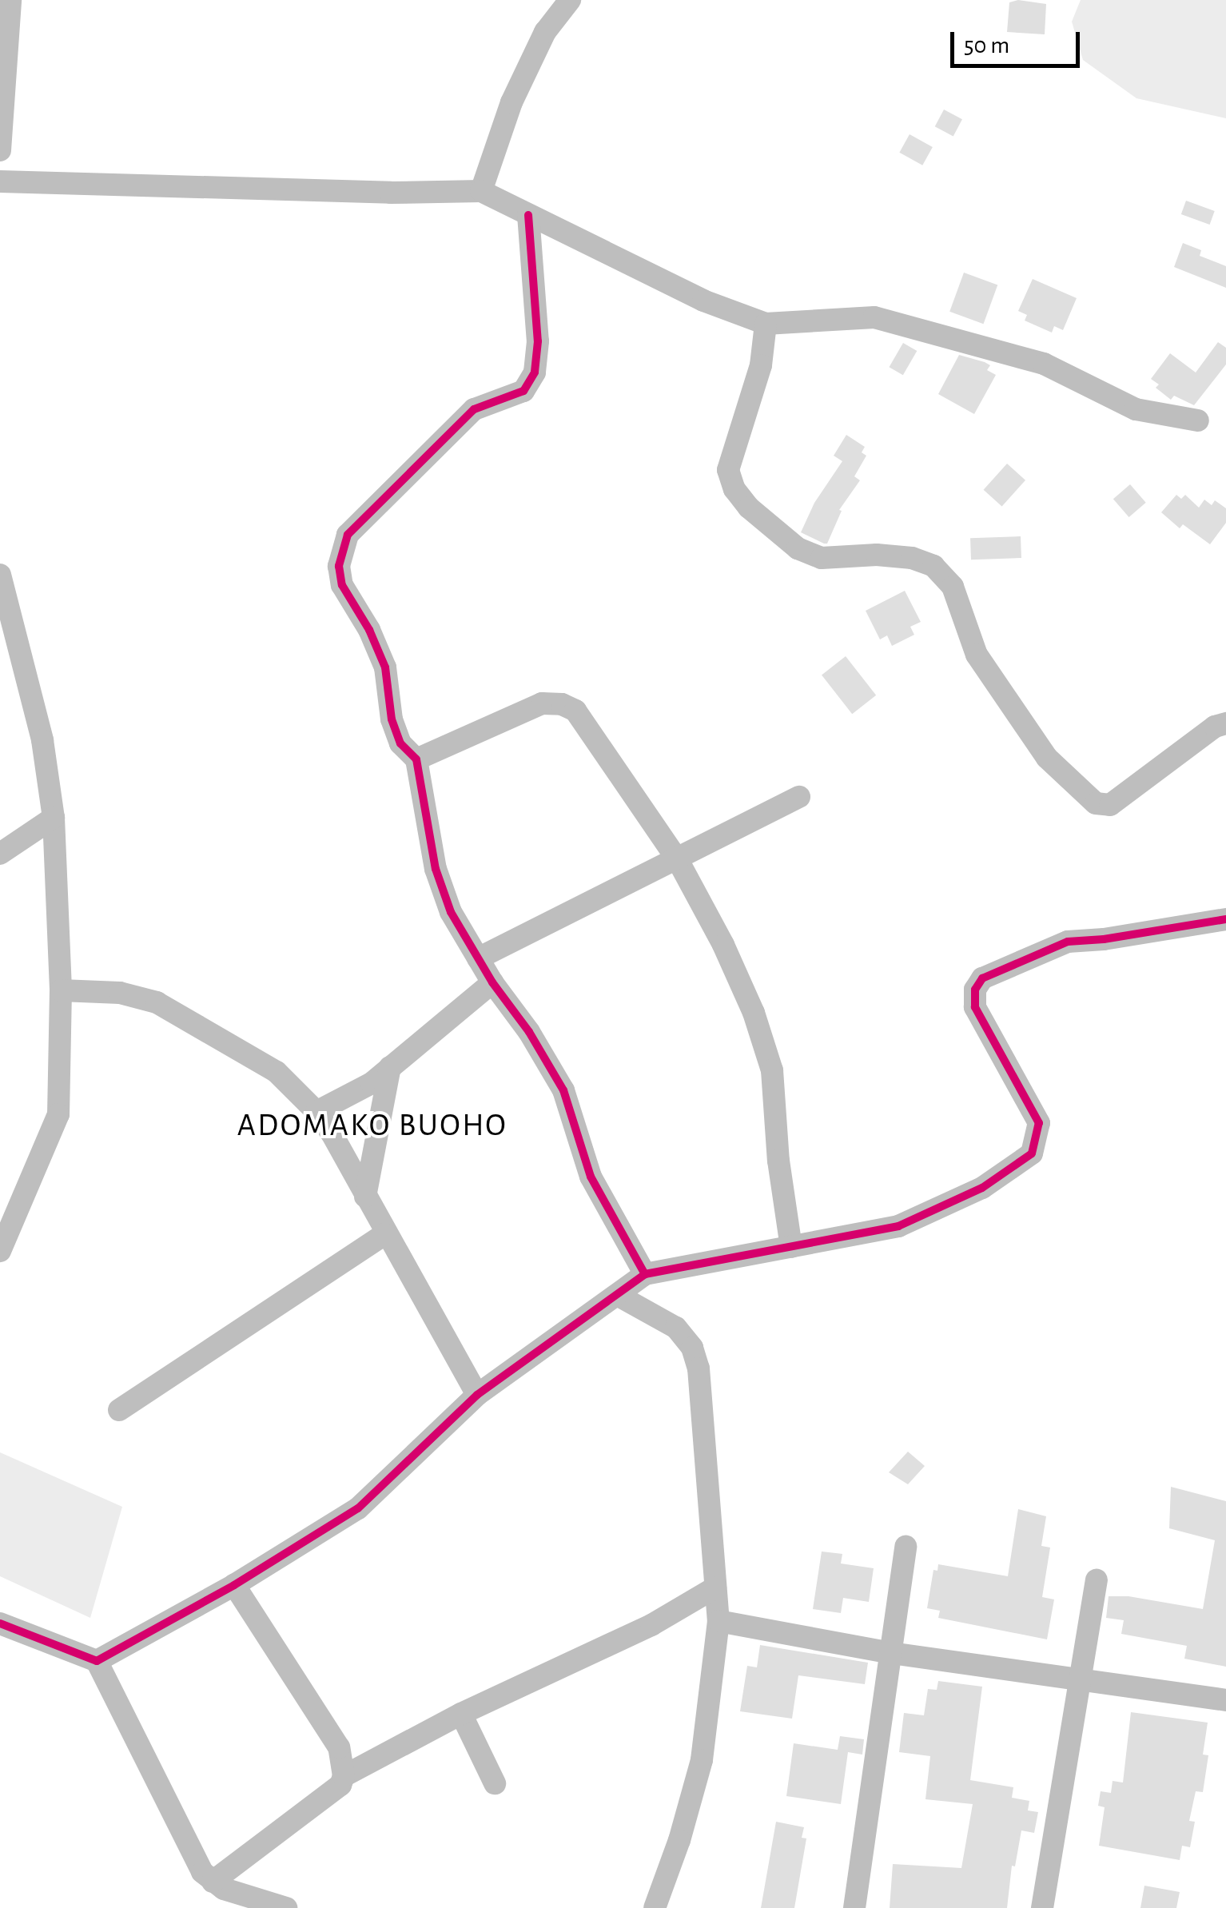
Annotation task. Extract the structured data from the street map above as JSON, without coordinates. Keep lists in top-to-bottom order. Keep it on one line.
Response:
{"districts":["ADOMAKO BUOHO"],"scale_bar":"50 m"}
